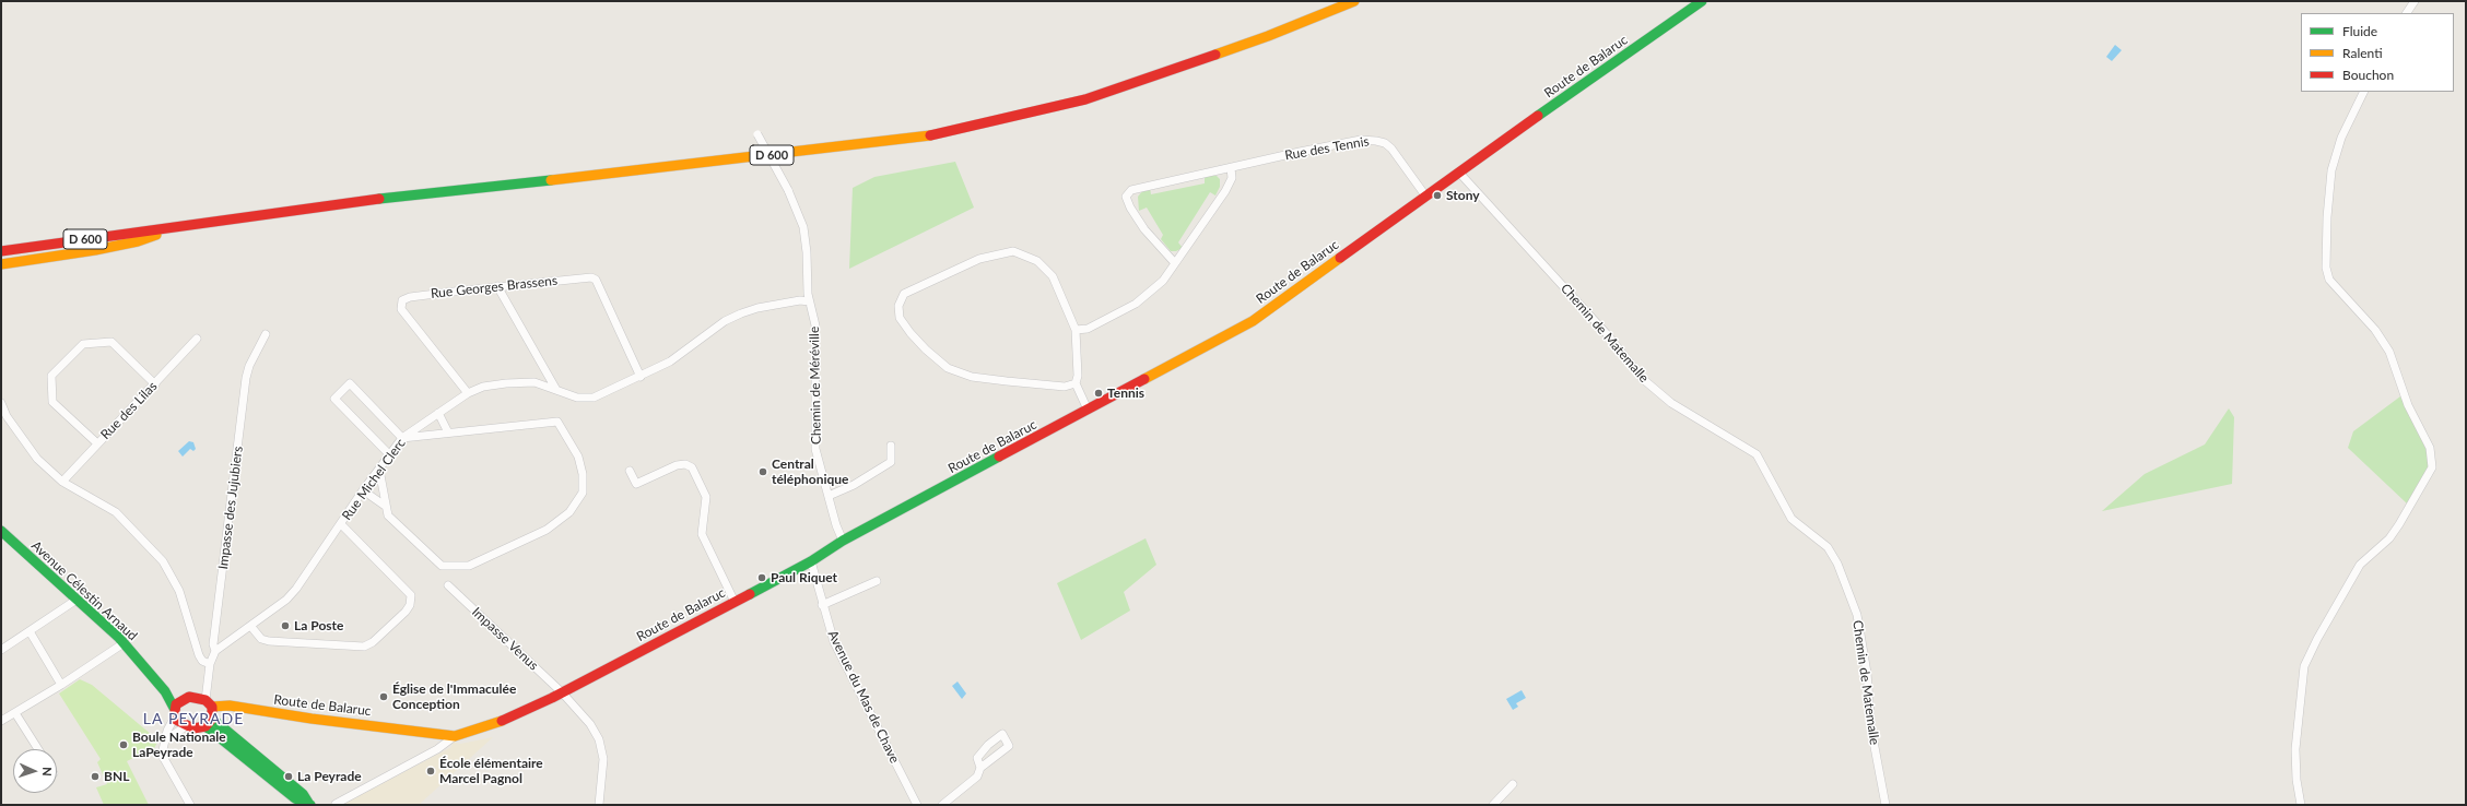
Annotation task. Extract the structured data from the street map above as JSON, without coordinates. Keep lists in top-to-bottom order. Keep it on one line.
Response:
{"streets":{"main road":["Route de Balaruc","D 600","Avenue Célestin Arnaud"],"street":["Rue des Tennis","Rue Georges Brassens","Chemin de Matemalle","Chemin de Méréville","Rue des Lilas","Rue Michel Clerc","Impasse des Jujubiers","Impasse Venus","Avenue du Mas de Chave"]},"crossings":[["Route de Balaruc","Rue des Tennis"],["Route de Balaruc","Chemin de Matemalle"],["Route de Balaruc","Chemin de Méréville"],["Route de Balaruc","Impasse des Jujubiers"],["Route de Balaruc","Impasse Venus"],["Route de Balaruc","Avenue du Mas de Chave"],["Rue Georges Brassens","Rue Michel Clerc"],["Chemin de Méréville","Rue Michel Clerc"],["Rue Michel Clerc","Impasse des Jujubiers"]],"districts":["LA PEYRADE"],"places":["Stony","Tennis","Central téléphonique","Paul Riquet","La Poste","Église de l'Immaculée Conception","Boule Nationale LaPeyrade","École élémentaire Marcel Pagnol","BNL","La Peyrade"],"legend":["Fluide","Ralenti","Bouchon"],"north":"right"}
